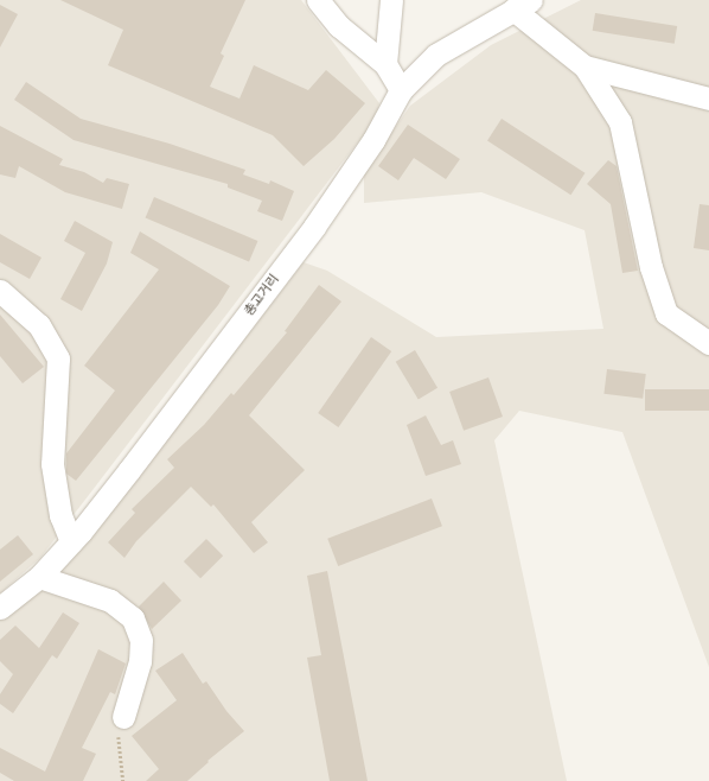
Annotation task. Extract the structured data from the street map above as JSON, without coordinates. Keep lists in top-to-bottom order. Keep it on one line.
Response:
{"streets":{"street":["총고거리"]}}
